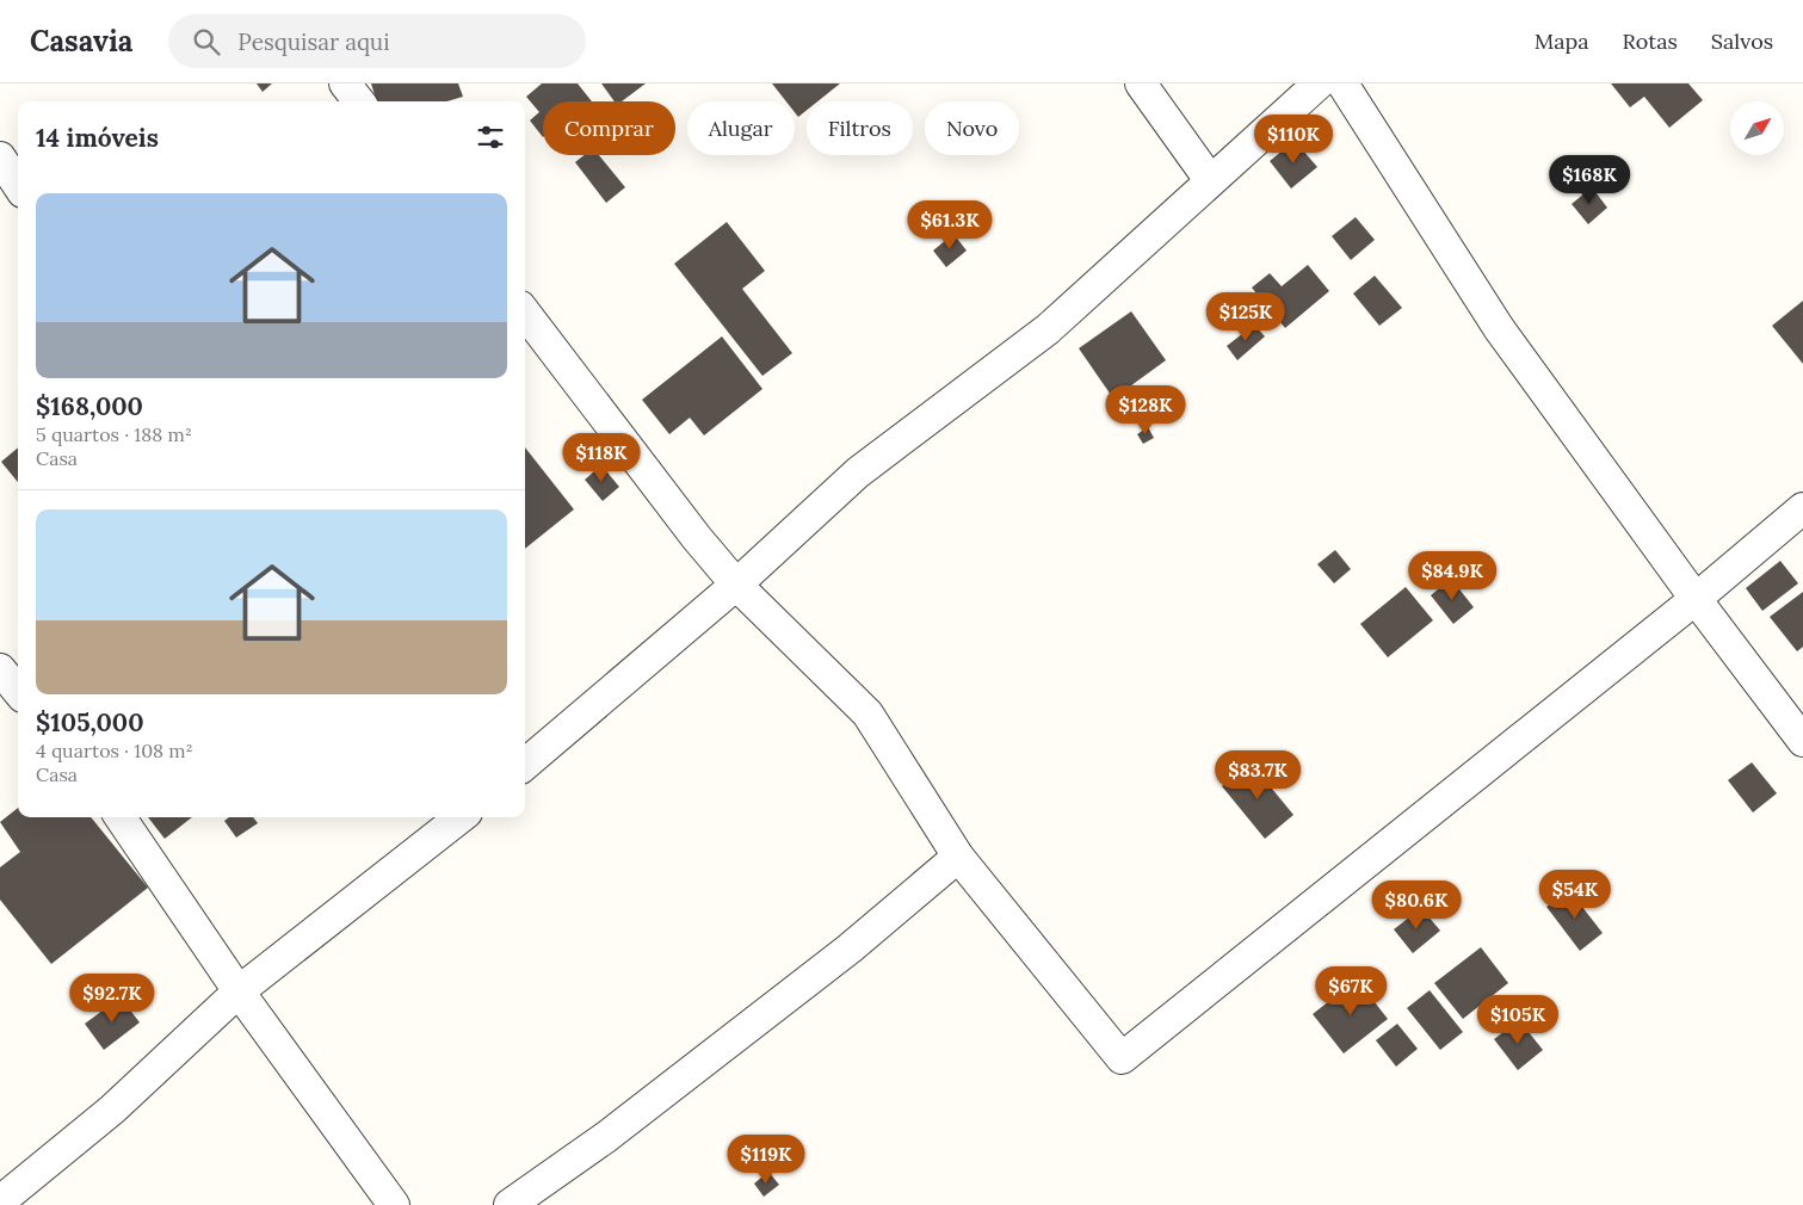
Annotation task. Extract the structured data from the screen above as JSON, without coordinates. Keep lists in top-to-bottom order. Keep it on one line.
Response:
{"north":"top right","page":{"header":"Casavia","search":"Pesquisar aqui","nav":["Mapa","Rotas","Salvos"],"chip":["Comprar","Alugar","Filtros","Novo"],"heading":"14 imóveis","price":["$110K","$168K","$61.3K","$125K","$128K","$118K","$84.9K","$83.7K","$54K","$80.6K","$67K","$92.7K","$105K","$119K"],"list":[{"name":"$168,000","note":"5 quartos · 188 m² · Casa"},{"name":"$105,000","note":"4 quartos · 108 m² · Casa"}]}}
